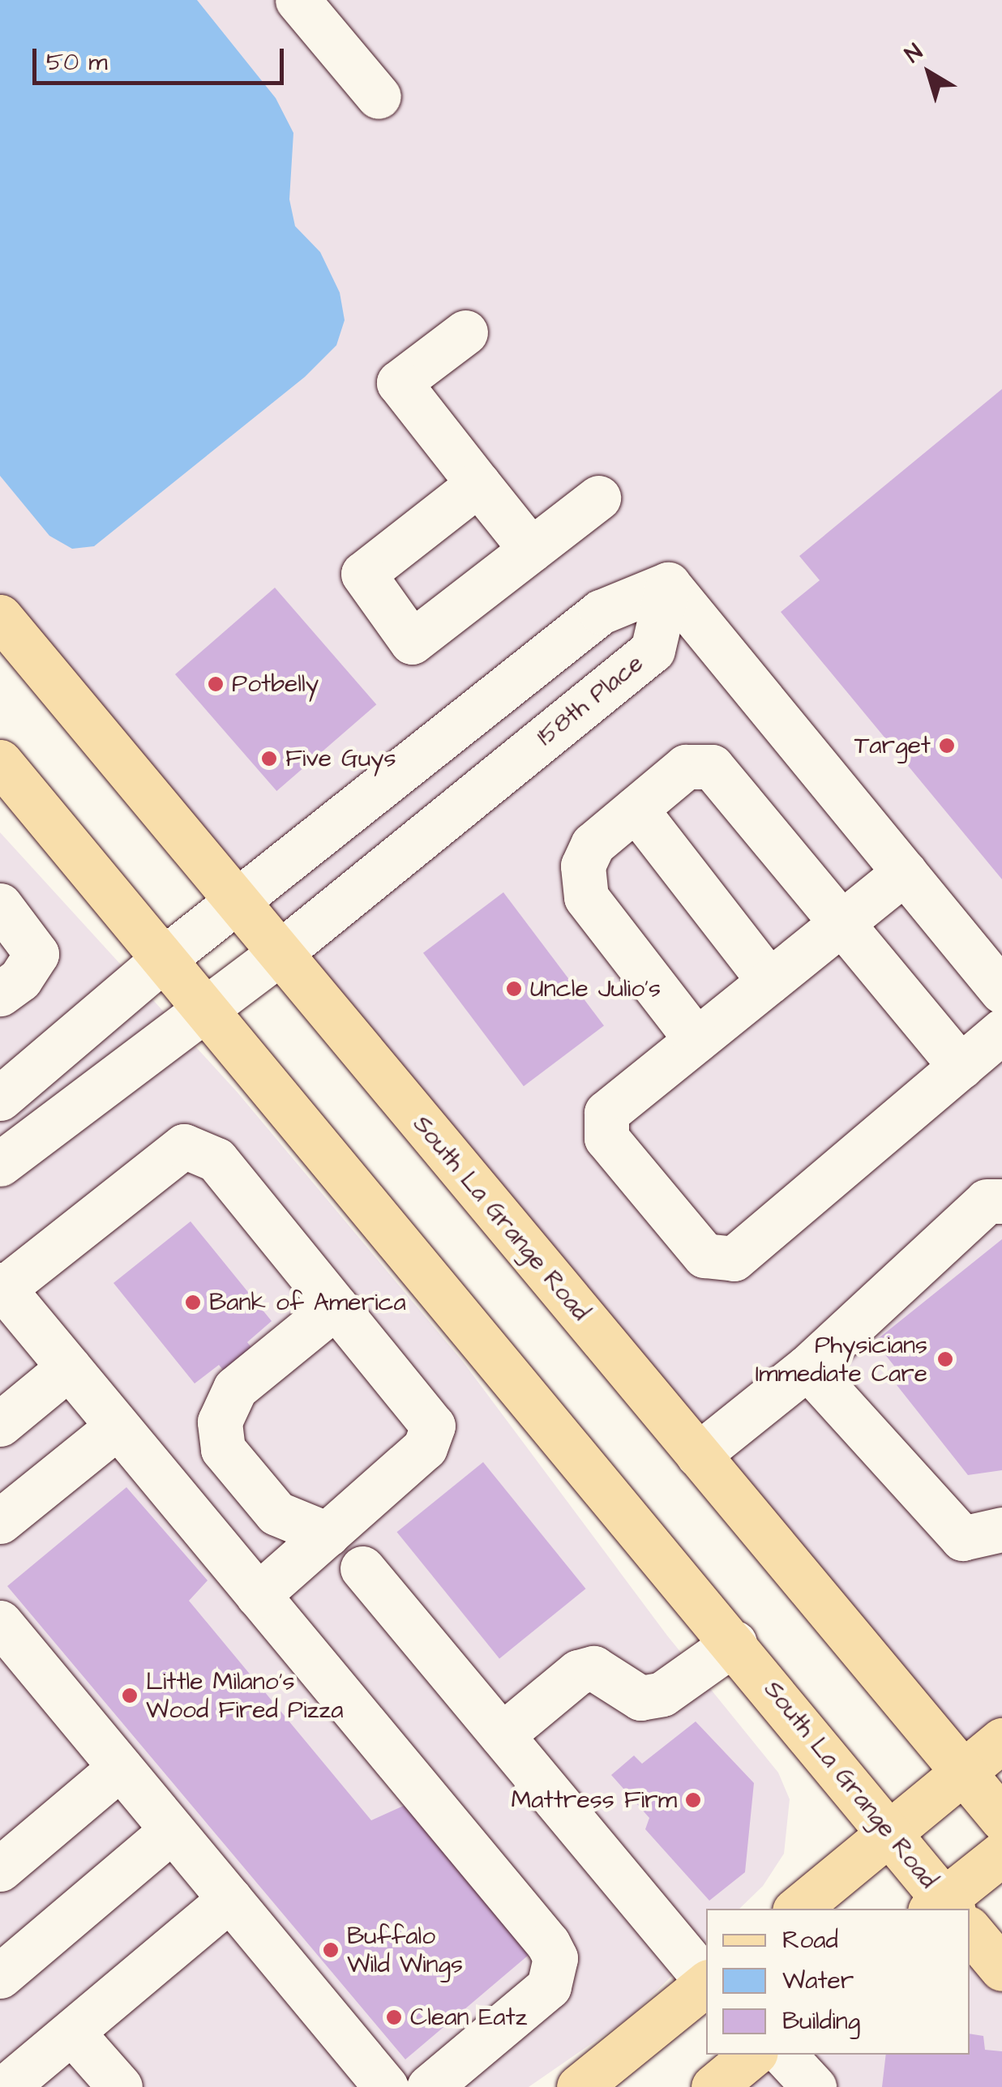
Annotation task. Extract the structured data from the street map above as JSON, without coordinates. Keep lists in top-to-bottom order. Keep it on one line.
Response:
{"streets":{"main road":["South La Grange Road"],"lane":["158th Place"]},"crossings":[["158th Place","South La Grange Road"]],"places":["Potbelly","Target","Five Guys","Uncle Julio's","Bank of America","Physicians Immediate Care","Little Milano's Wood Fired Pizza","Mattress Firm","Buffalo Wild Wings","Clean Eatz"],"legend":["Road","Water","Building"],"scale_bar":"50 m","north":"top left"}
